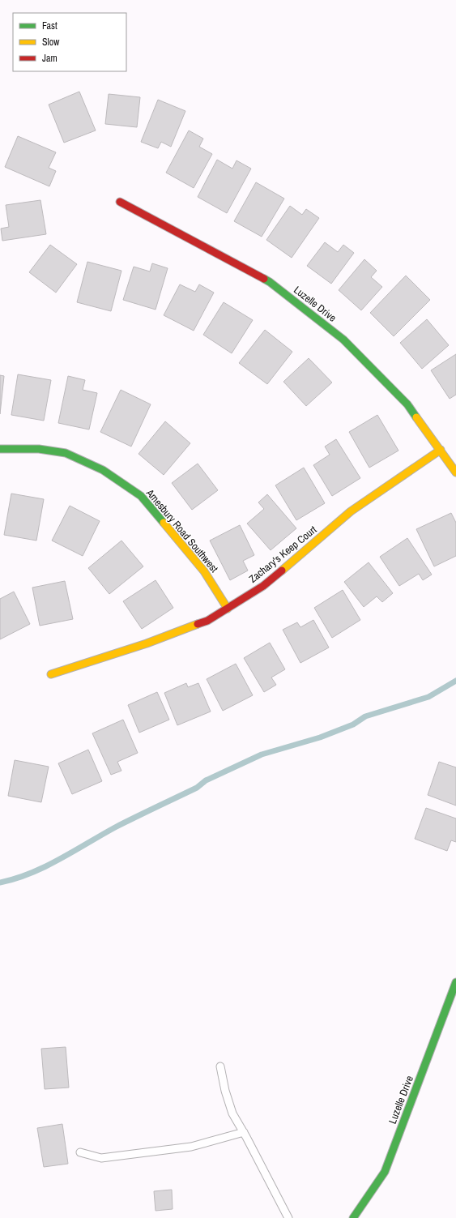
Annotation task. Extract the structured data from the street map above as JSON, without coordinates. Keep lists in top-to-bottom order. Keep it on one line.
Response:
{"streets":{"street":["Luzelle Drive","Amesbury Road Southwest","Zachary's Keep Court"]},"crossings":[["Luzelle Drive","Zachary's Keep Court"],["Amesbury Road Southwest","Zachary's Keep Court"]],"legend":["Fast","Slow","Jam"]}
